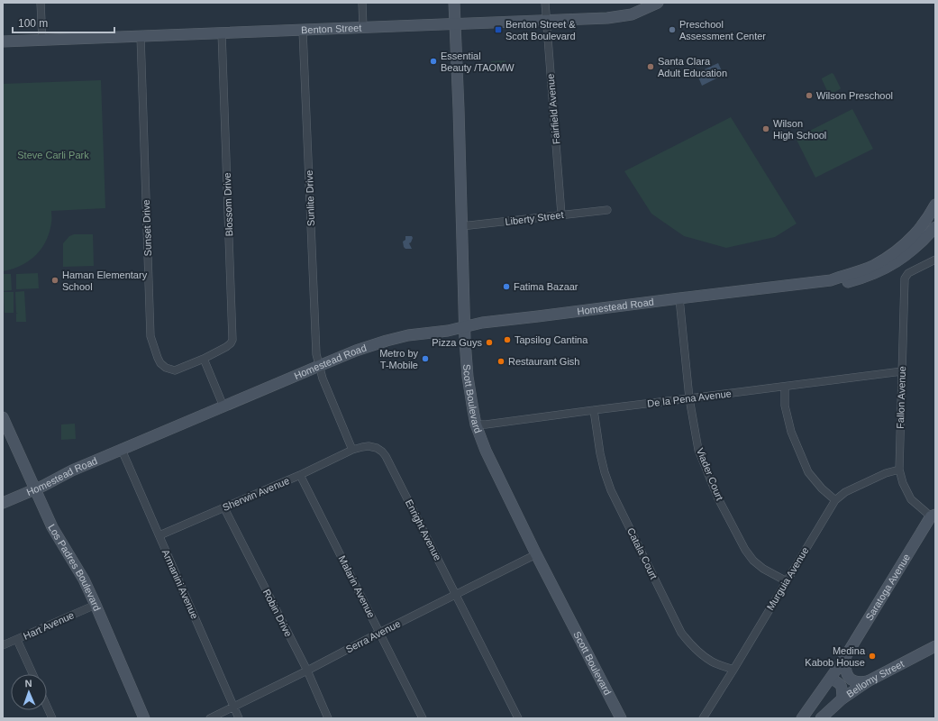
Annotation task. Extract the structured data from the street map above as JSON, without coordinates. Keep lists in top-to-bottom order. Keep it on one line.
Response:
{"streets":{"main road":["Benton Street","Homestead Road","Scott Boulevard","Los Padres Boulevard","Saratoga Avenue","Bellomy Street"],"street":["Fairfield Avenue","Sunlite Drive","Blossom Drive","Liberty Street","Sunset Drive","Fallon Avenue","De la Pena Avenue","Viader Court","Sherwin Avenue","Enright Avenue","Catala Court","Murguia Avenue","Armanini Avenue","Malarin Avenue","Robin Drive","Hart Avenue","Serra Avenue"]},"crossings":[["Benton Street","Fairfield Avenue"],["Benton Street","Sunlite Drive"],["Benton Street","Blossom Drive"],["Benton Street","Sunset Drive"],["Benton Street","Scott Boulevard"],["Fairfield Avenue","Liberty Street"],["Sunlite Drive","Homestead Road"],["Blossom Drive","Sunset Drive"],["Liberty Street","Scott Boulevard"],["Homestead Road","Scott Boulevard"],["Homestead Road","Viader Court"],["Homestead Road","Los Padres Boulevard"],["Homestead Road","Armanini Avenue"],["Fallon Avenue","De la Pena Avenue"],["Fallon Avenue","Murguia Avenue"],["Fallon Avenue","Saratoga Avenue"],["Scott Boulevard","De la Pena Avenue"],["Scott Boulevard","Serra Avenue"],["De la Pena Avenue","Viader Court"],["De la Pena Avenue","Catala Court"],["Viader Court","Murguia Avenue"],["Sherwin Avenue","Enright Avenue"],["Sherwin Avenue","Armanini Avenue"],["Sherwin Avenue","Malarin Avenue"],["Sherwin Avenue","Robin Drive"],["Enright Avenue","Serra Avenue"],["Catala Court","Murguia Avenue"],["Los Padres Boulevard","Hart Avenue"],["Armanini Avenue","Serra Avenue"],["Malarin Avenue","Serra Avenue"],["Robin Drive","Serra Avenue"]],"parks":["Steve Carli Park"],"places":{"transit":["Benton Street & Scott Boulevard"],"other":["Preschool Assessment Center","Essential Beauty /TAOMW","Santa Clara Adult Education","Wilson Preschool","Wilson High School","Haman Elementary School","Fatima Bazaar","Tapsilog Cantina","Pizza Guys","Metro by T-Mobile","Restaurant Gish","Medina Kabob House"]},"scale_bar":"100 m","north":"top"}
